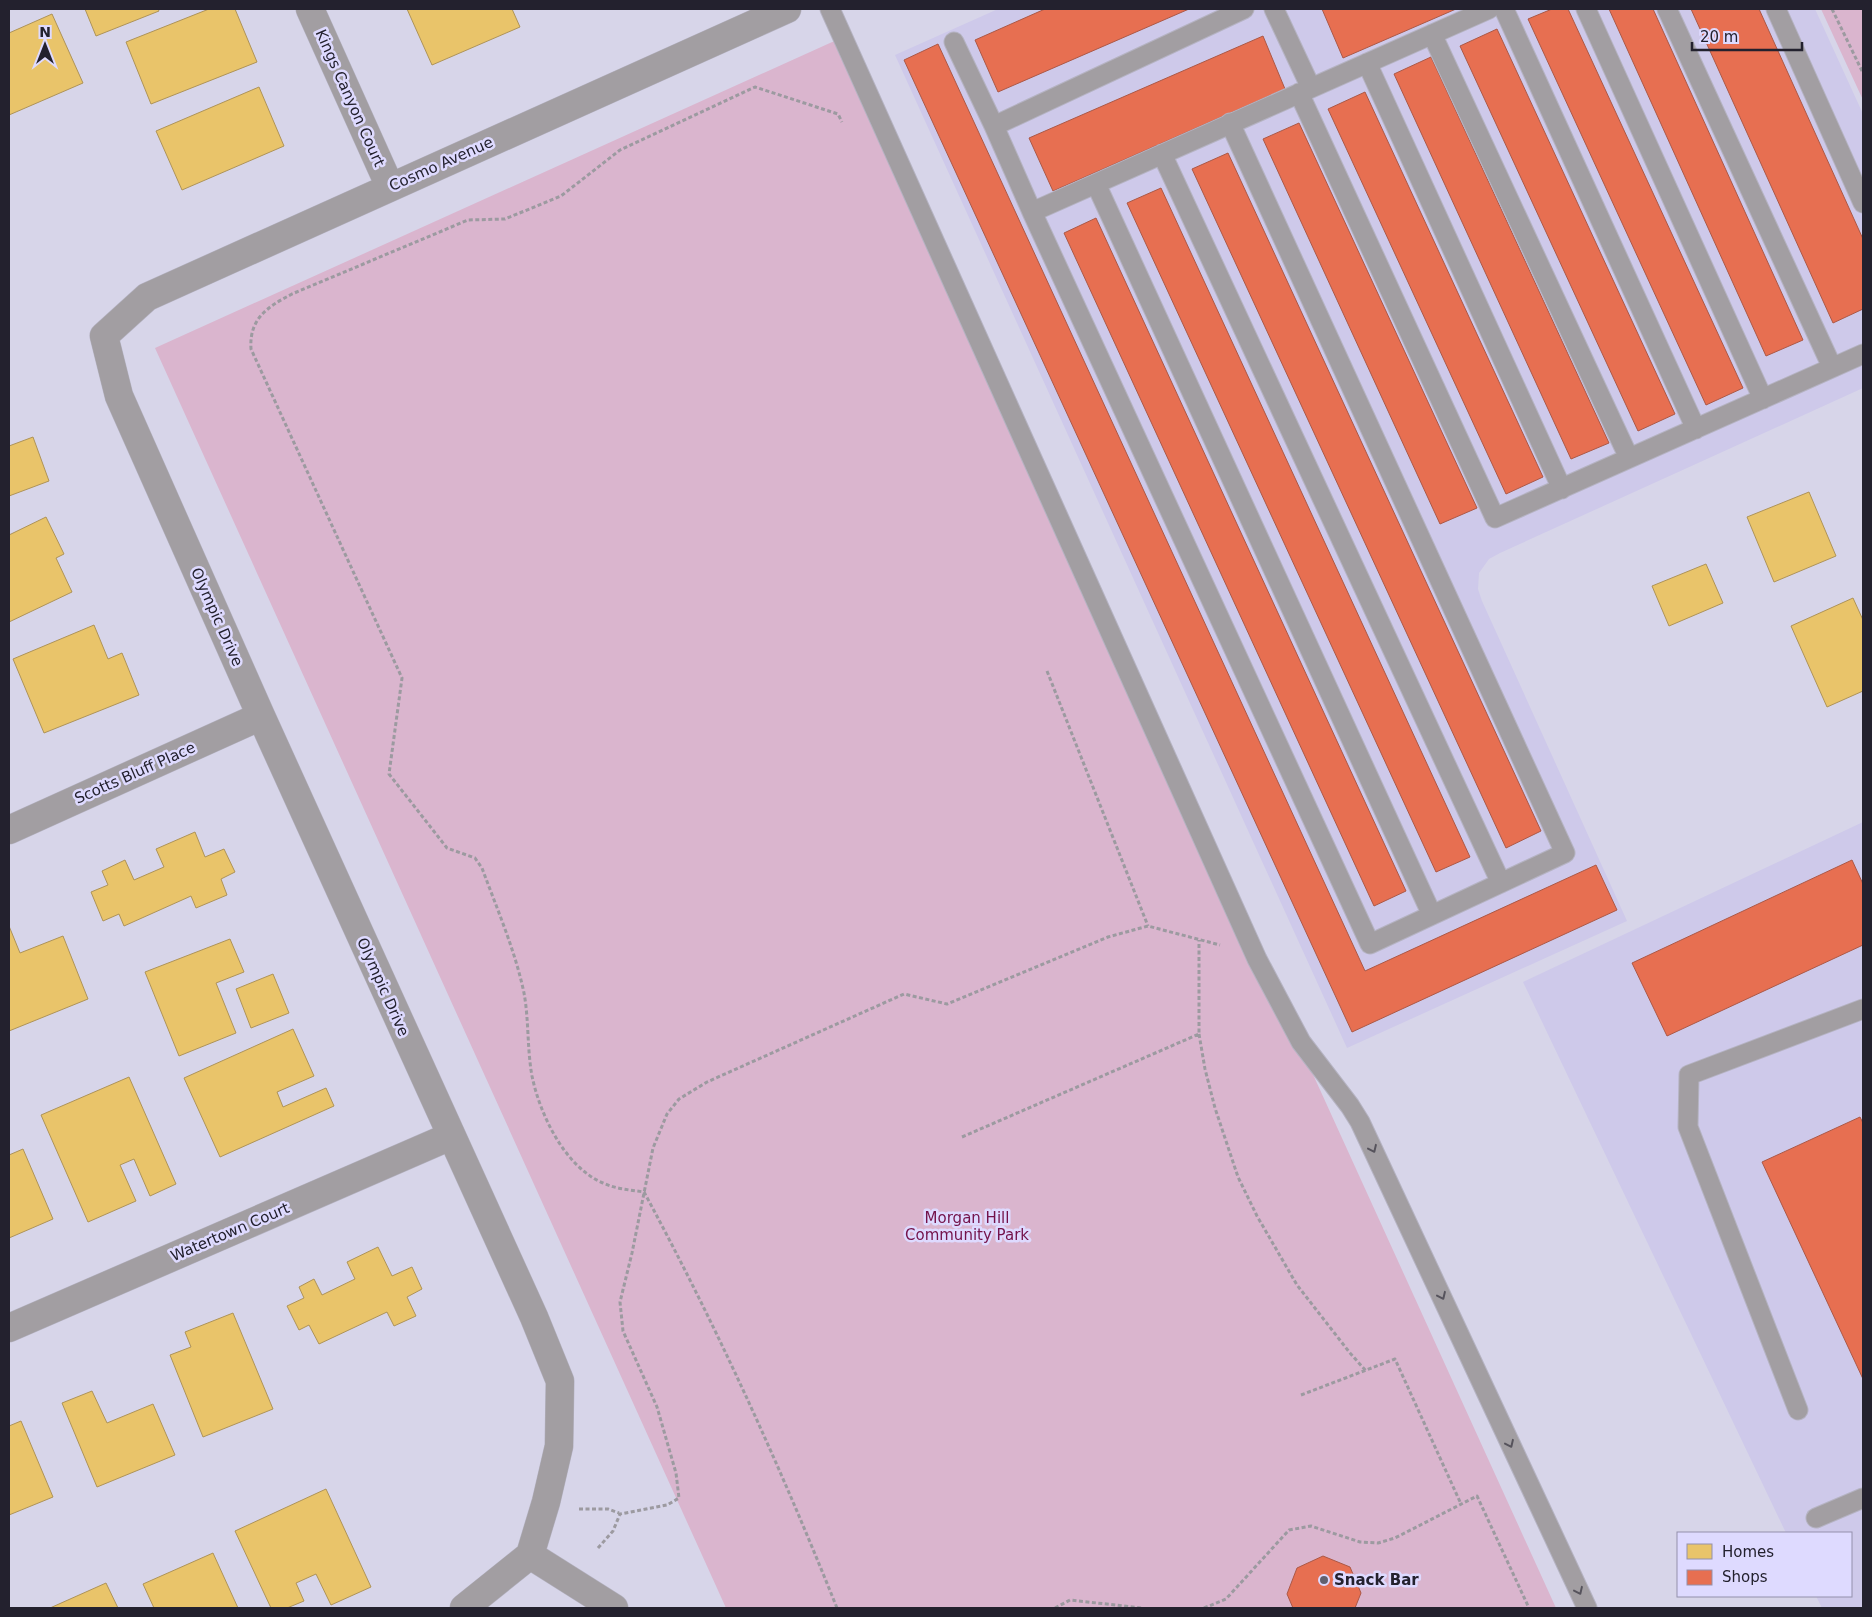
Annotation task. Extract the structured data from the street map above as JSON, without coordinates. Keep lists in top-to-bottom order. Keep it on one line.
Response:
{"streets":{"street":["Kings Canyon Court","Cosmo Avenue","Olympic Drive","Scotts Bluff Place","Watertown Court"]},"crossings":[["Kings Canyon Court","Cosmo Avenue"],["Cosmo Avenue","Olympic Drive"],["Olympic Drive","Scotts Bluff Place"],["Olympic Drive","Watertown Court"]],"parks":["Morgan Hill Community Park"],"places":["Snack Bar"],"legend":["Homes","Shops"],"scale_bar":"20 m","north":"top"}
